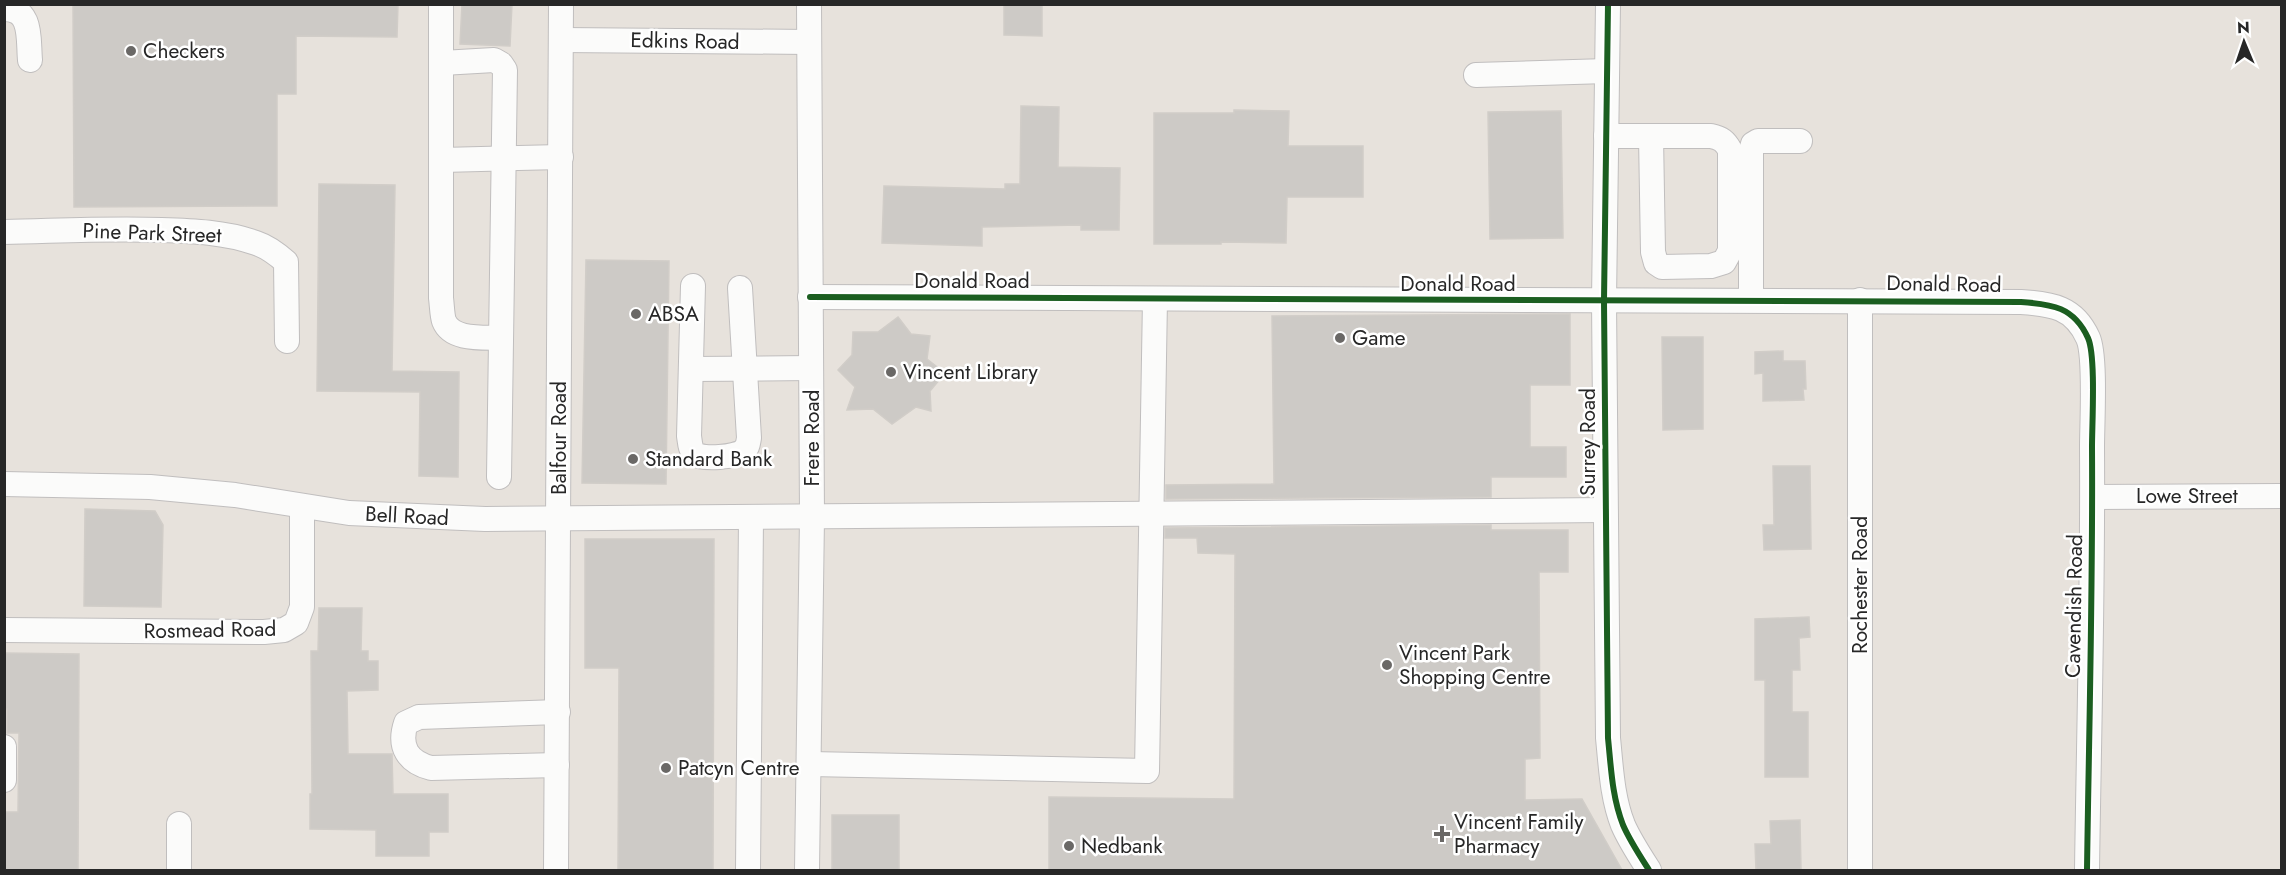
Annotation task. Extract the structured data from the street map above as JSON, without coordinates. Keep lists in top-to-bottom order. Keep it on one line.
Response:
{"streets":{"street":["Edkins Road","Pine Park Street","Donald Road","Balfour Road","Frere Road","Surrey Road","Lowe Street","Bell Road","Rochester Road","Cavendish Road","Rosmead Road"]},"crossings":[["Edkins Road","Balfour Road"],["Edkins Road","Frere Road"],["Donald Road","Frere Road"],["Donald Road","Surrey Road"],["Donald Road","Rochester Road"],["Donald Road","Cavendish Road"],["Balfour Road","Bell Road"],["Frere Road","Bell Road"],["Surrey Road","Bell Road"],["Lowe Street","Cavendish Road"],["Bell Road","Rosmead Road"]],"places":{"other":["Checkers","ABSA","Game","Vincent Library","Standard Bank","Vincent Park Shopping Centre","Patcyn Centre","Nedbank"],"health":["Vincent Family Pharmacy"]},"north":"top"}
